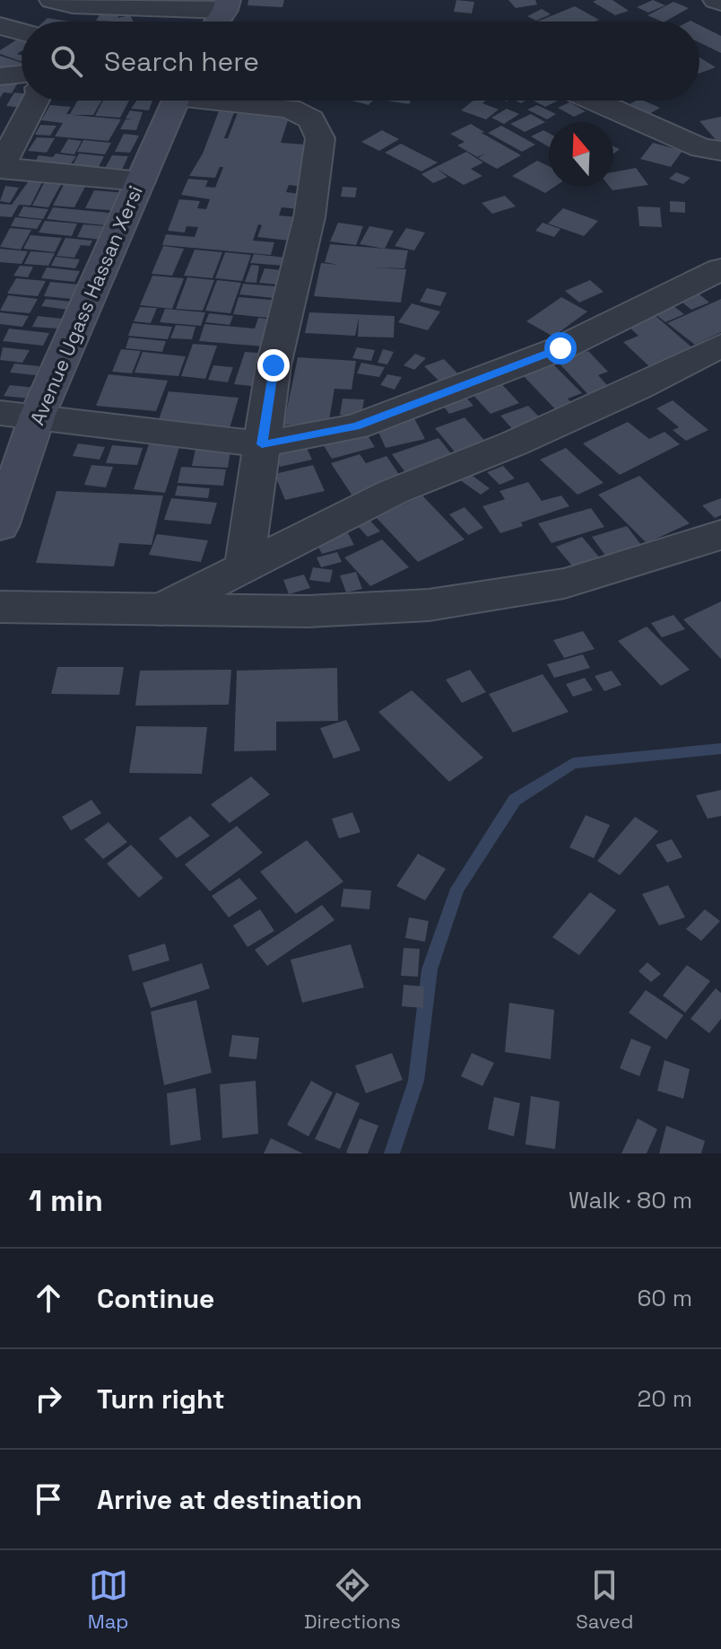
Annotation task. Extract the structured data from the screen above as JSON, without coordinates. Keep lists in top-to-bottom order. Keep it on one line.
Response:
{"streets":{"main road":["Avenue Ugass Hassan Xersi"]},"north":"top","page":{"search":"Search here","heading":["1 min","Walk · 80 m"],"list":[["Continue","60 m"],["Turn right","20 m"],"Arrive at destination"],"nav":["Map","Directions","Saved"]}}
